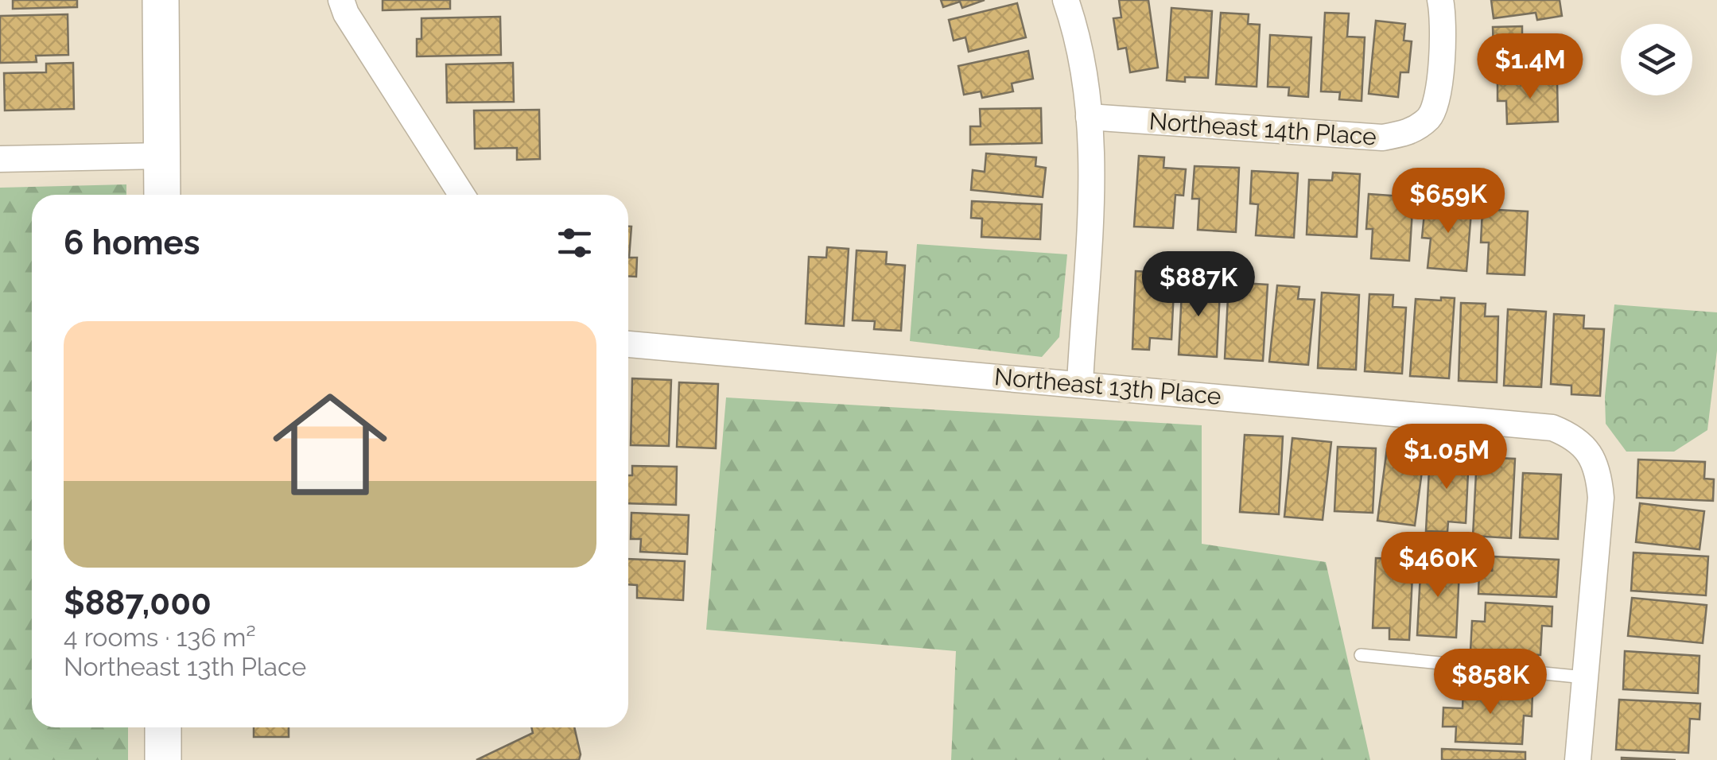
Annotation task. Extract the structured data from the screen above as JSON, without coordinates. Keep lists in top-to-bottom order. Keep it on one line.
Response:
{"streets":{"street":["Northeast 14th Place","Northeast 13th Place"]},"page":{"price":["$1.4M","$659K","$887K","$1.05M","$460K","$858K"],"heading":"6 homes","list":[{"name":"$887,000","note":"4 rooms · 136 m² · Northeast 13th Place"}]}}
